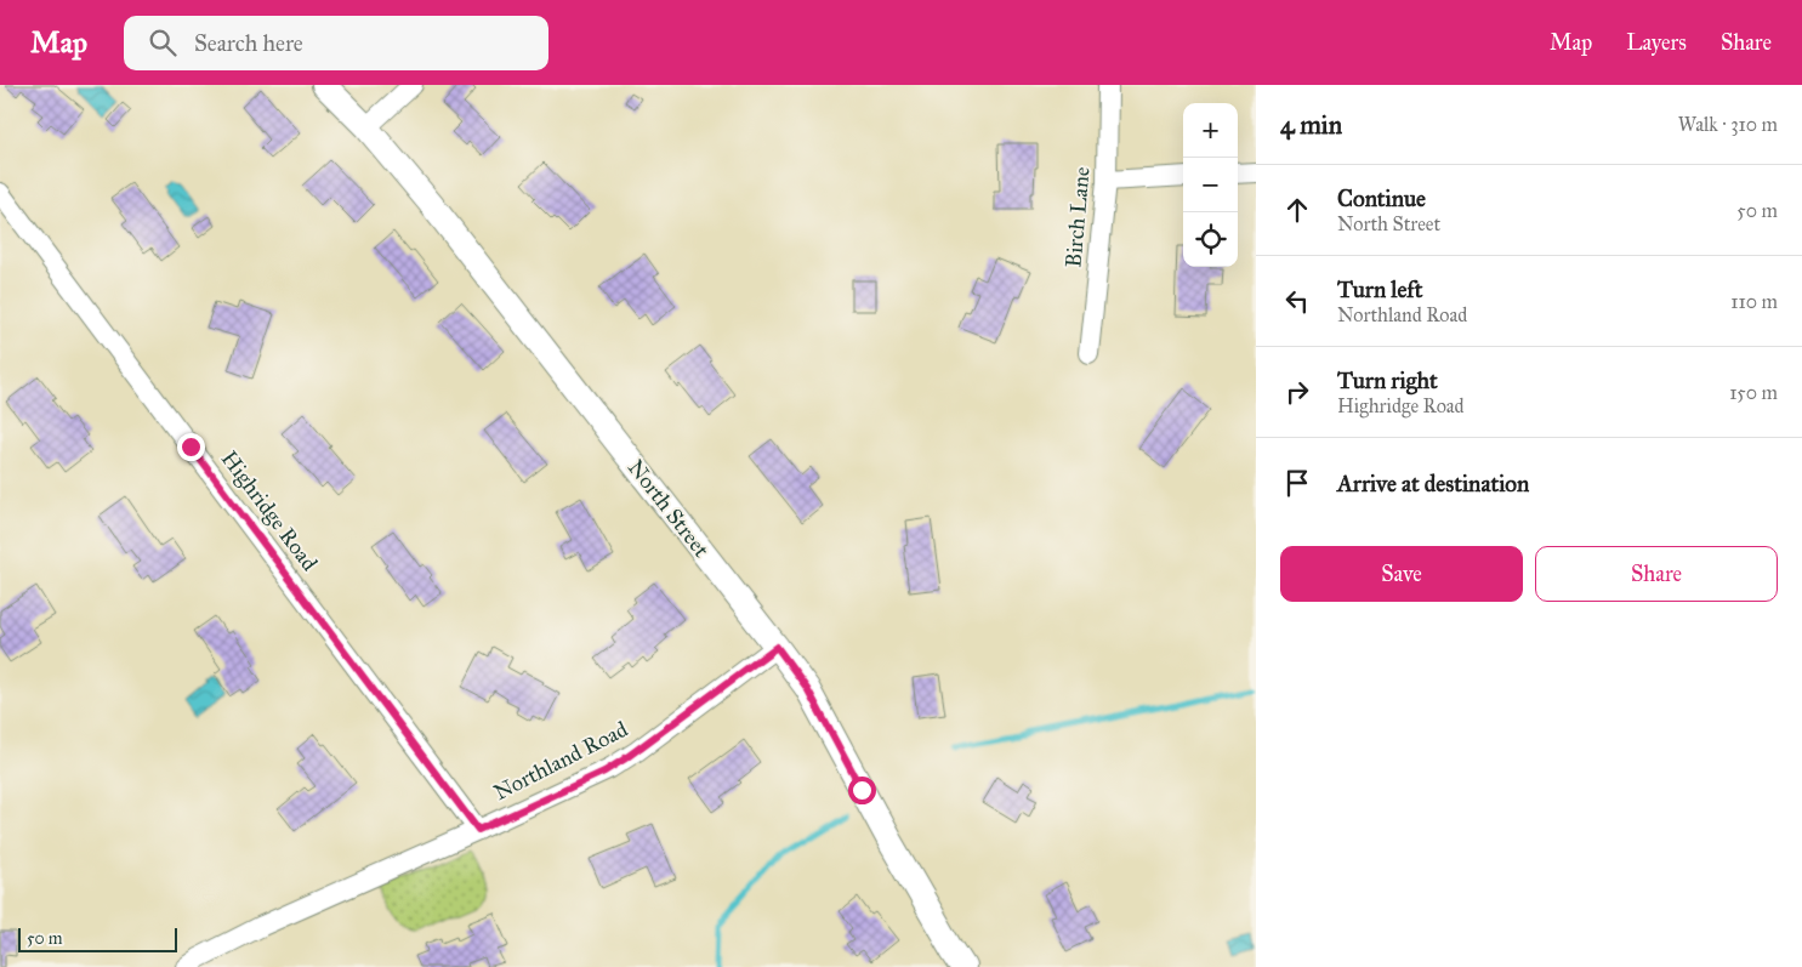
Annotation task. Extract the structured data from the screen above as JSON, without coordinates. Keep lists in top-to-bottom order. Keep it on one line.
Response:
{"streets":{"street":["Birch Lane","North Street","Highridge Road","Northland Road"]},"crossings":[["North Street","Northland Road"],["Highridge Road","Northland Road"]],"scale_bar":"50 m","page":{"header":"Map","search":"Search here","nav":["Map","Layers","Share"],"heading":["4 min","Walk · 310 m"],"map_buttons":["+","−"],"list":[["Continue","North Street","50 m"],["Turn left","Northland Road","110 m"],["Turn right","Highridge Road","150 m"],"Arrive at destination"],"buttons":["Save","Share"],"scale":"50 m"}}
